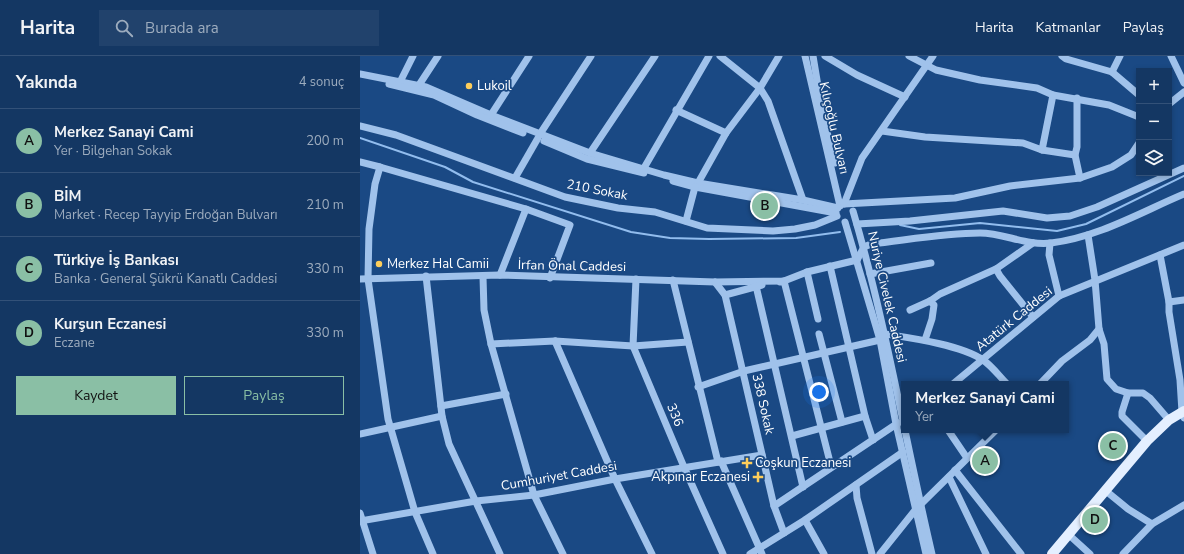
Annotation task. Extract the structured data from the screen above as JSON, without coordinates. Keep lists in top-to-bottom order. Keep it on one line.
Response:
{"streets":{"street":["Kılıçoğlu Bulvarı","210 Sokak","İrfan Önal Caddesi","Nuriye Civelek Caddesi","Atatürk Caddesi","338 Sokak","336","Cumhuriyet Caddesi"]},"crossings":[["Kılıçoğlu Bulvarı","210 Sokak"],["İrfan Önal Caddesi","Nuriye Civelek Caddesi"],["İrfan Önal Caddesi","338 Sokak"],["İrfan Önal Caddesi","336"],["338 Sokak","Cumhuriyet Caddesi"],["336","Cumhuriyet Caddesi"]],"places":{"other":["Lukoil","Merkez Hal Camii"],"health":["Coşkun Eczanesi","Akpınar Eczanesi"]},"page":{"header":"Harita","search":"Burada ara","nav":["Harita","Katmanlar","Paylaş"],"heading":["Yakında","4 sonuç"],"map_buttons":["+","−"],"list":[{"mark":"A","name":"Merkez Sanayi Cami","note":"Yer · Bilgehan Sokak","value":"200 m"},{"mark":"B","name":"BİM","note":"Market · Recep Tayyip Erdoğan Bulvarı","value":"210 m"},{"mark":"C","name":"Türkiye İş Bankası","note":"Banka · General Şükrü Kanatlı Caddesi","value":"330 m"},{"mark":"D","name":"Kurşun Eczanesi","note":"Eczane","value":"330 m"}],"pins":["B","C","A","D"],"buttons":["Kaydet","Paylaş"],"popup":["Merkez Sanayi Cami","Yer"]}}
